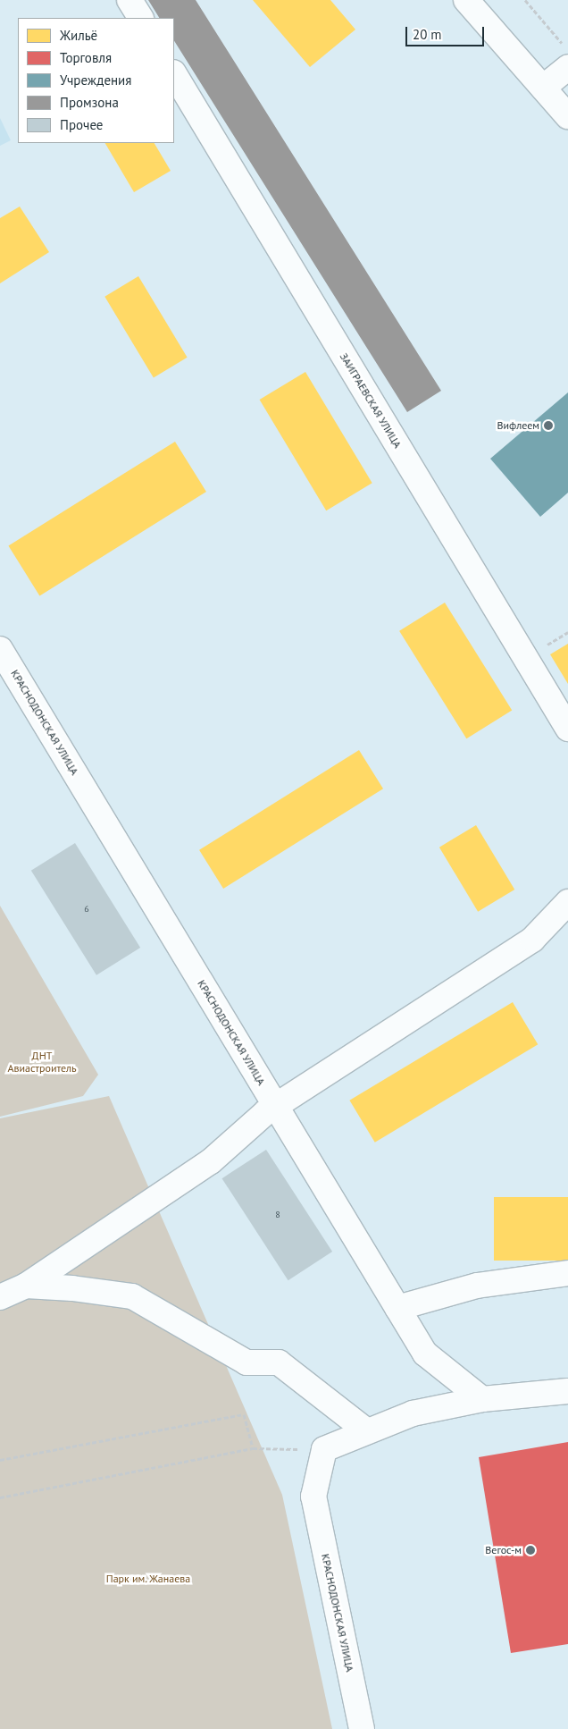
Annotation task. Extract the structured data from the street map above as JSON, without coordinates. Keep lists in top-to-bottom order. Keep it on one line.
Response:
{"streets":{"street":["ЗАИГРАЕВСКАЯ УЛИЦА","КРАСНОДОНСКАЯ УЛИЦА"]},"parks":["ДНТ Авиастроитель","Парк им. Жанаева"],"places":["Вифлеем","Вегос-м"],"house_numbers":["6","8"],"legend":["Жильё","Торговля","Учреждения","Промзона","Прочее"],"scale_bar":"20 m"}
